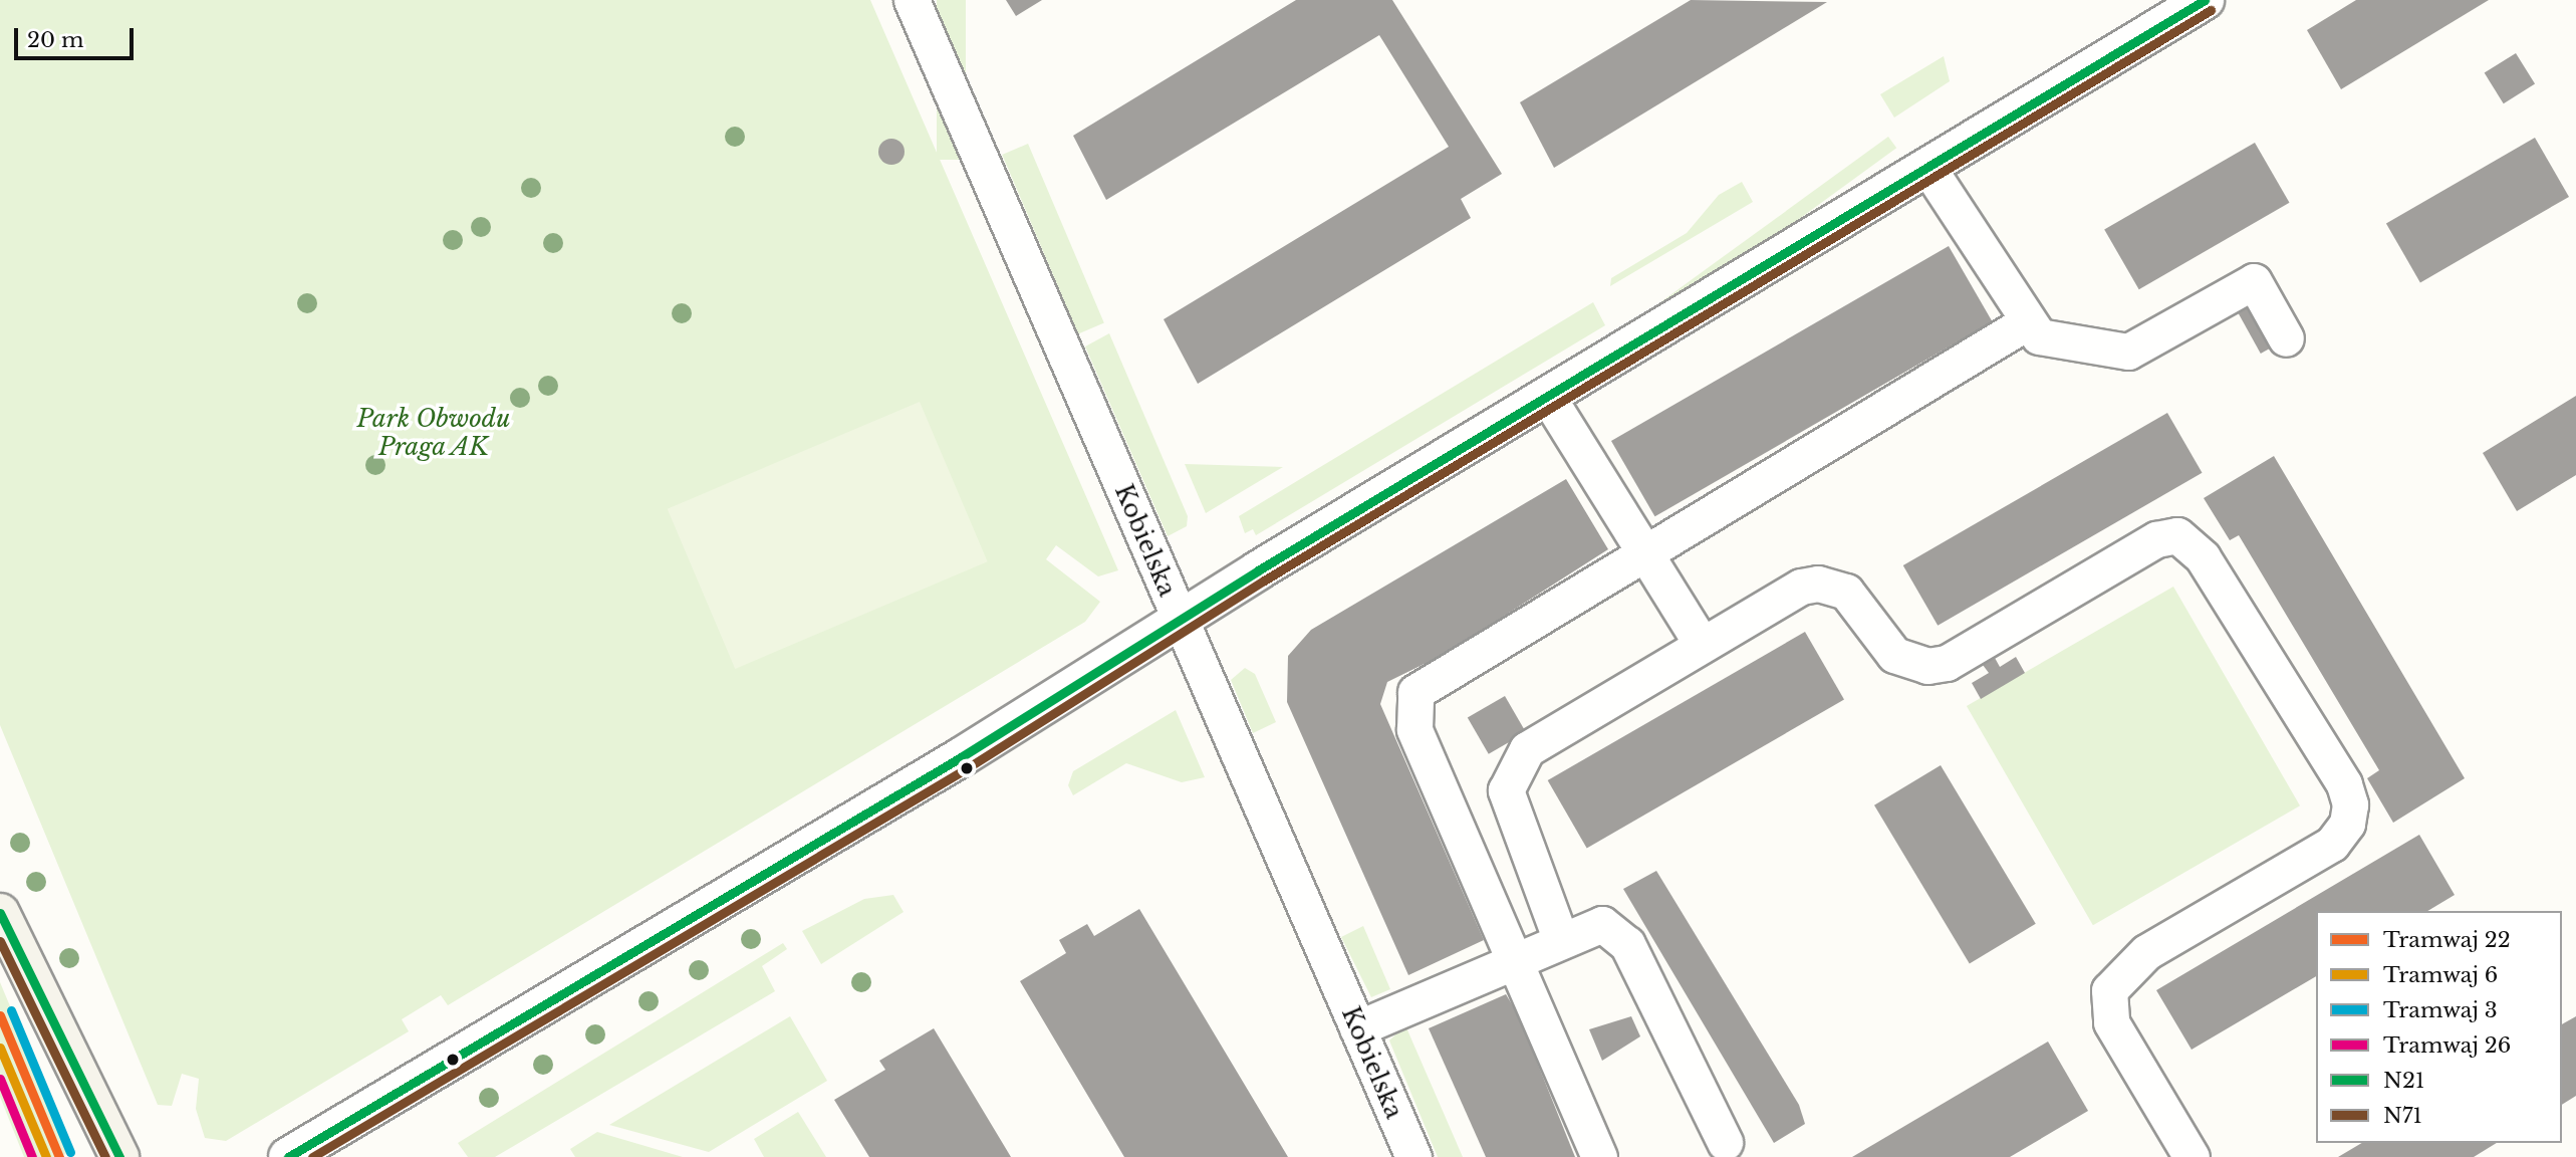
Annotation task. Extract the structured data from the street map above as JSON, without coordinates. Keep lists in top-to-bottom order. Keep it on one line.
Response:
{"streets":{"street":["Kobielska"]},"parks":["Park Obwodu Praga AK"],"lines":["transit line N21","transit line N71","tram line 3","tram line 22","tram line 6","tram line 26"],"legend":["Tramwaj 22","Tramwaj 6","Tramwaj 3","Tramwaj 26","N21","N71"],"scale_bar":"20 m"}
